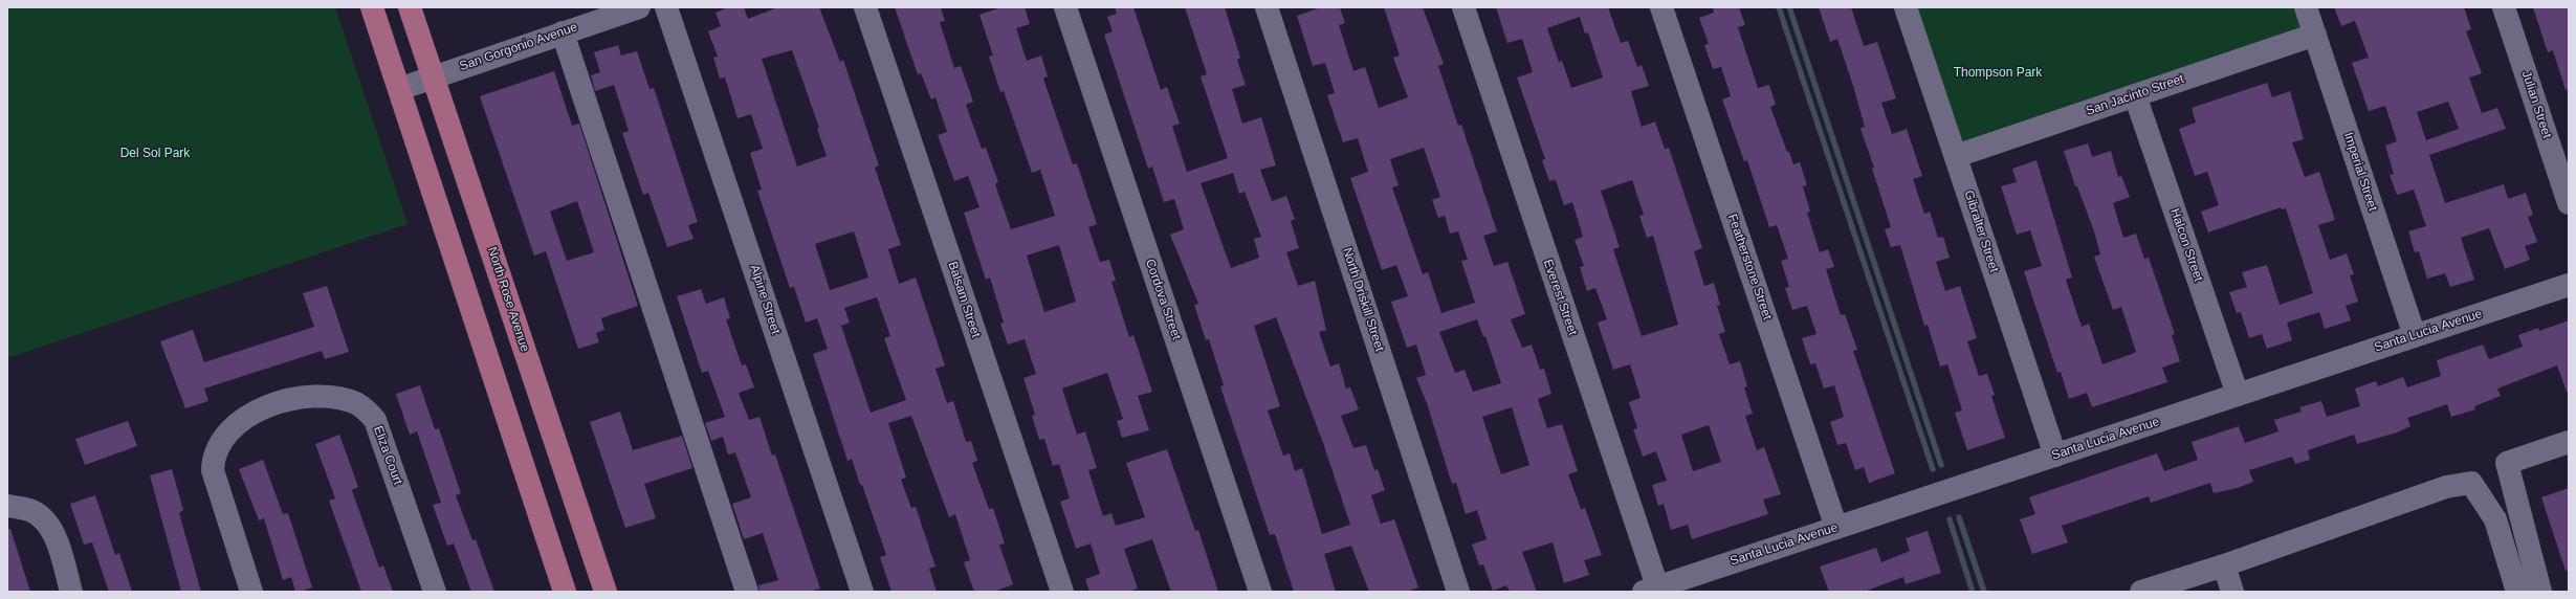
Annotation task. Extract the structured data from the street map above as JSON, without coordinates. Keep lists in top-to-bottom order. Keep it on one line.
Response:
{"streets":{"main road":["North Rose Avenue"],"street":["San Gorgonio Avenue","San Jacinto Street","Julian Street","Imperial Street","Gibralter Street","Halcon Street","Featherstone Street","Everest Street","Alpine Street","Balsam Street","Cordova Street","North Driskill Street","Santa Lucia Avenue","Eliza Court"]},"crossings":[["San Gorgonio Avenue","North Rose Avenue"],["San Jacinto Street","Imperial Street"],["San Jacinto Street","Gibralter Street"],["San Jacinto Street","Halcon Street"],["Imperial Street","Santa Lucia Avenue"],["Gibralter Street","Santa Lucia Avenue"],["Halcon Street","Santa Lucia Avenue"],["Featherstone Street","Santa Lucia Avenue"],["Everest Street","Santa Lucia Avenue"]],"parks":["Thompson Park","Del Sol Park"]}
